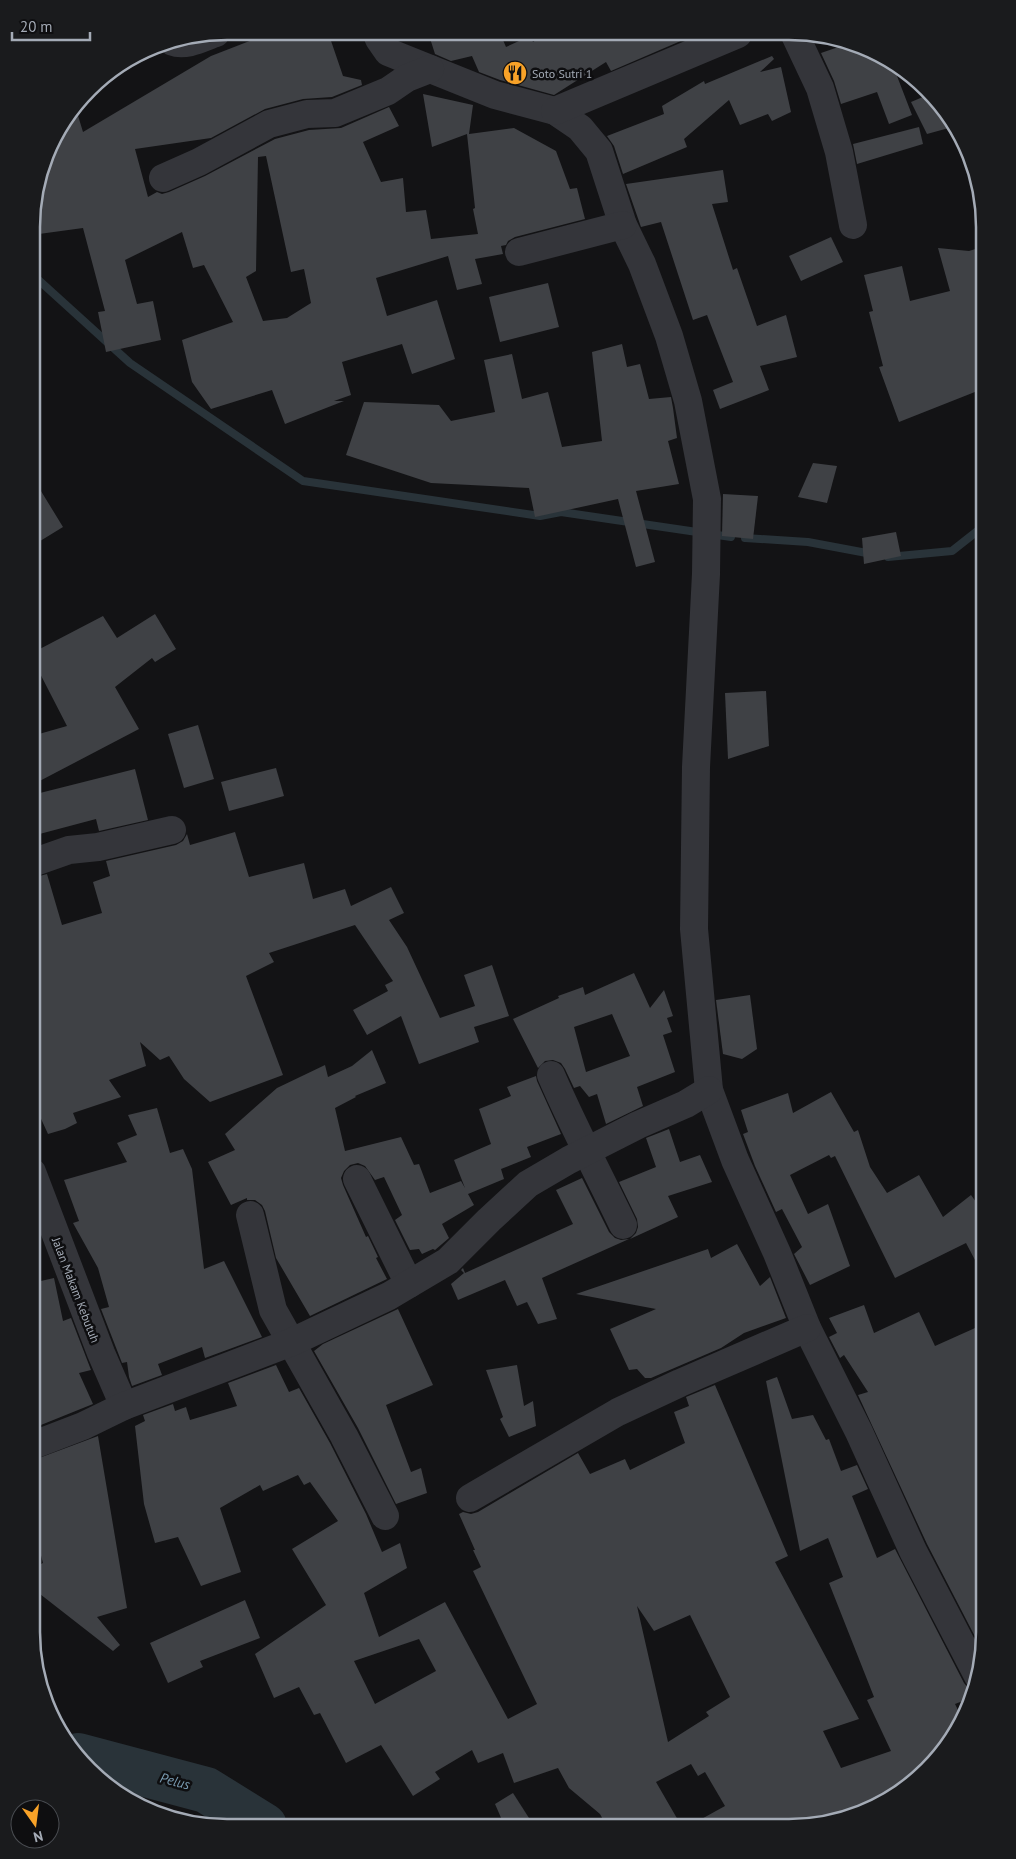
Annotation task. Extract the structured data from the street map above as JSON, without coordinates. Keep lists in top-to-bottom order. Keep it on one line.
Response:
{"streets":{"street":["Jalan Makam Kebutuh"]},"water":["Pelus"],"places":{"restaurant":["Soto Sutri 1"]},"scale_bar":"20 m","north":"bottom"}
